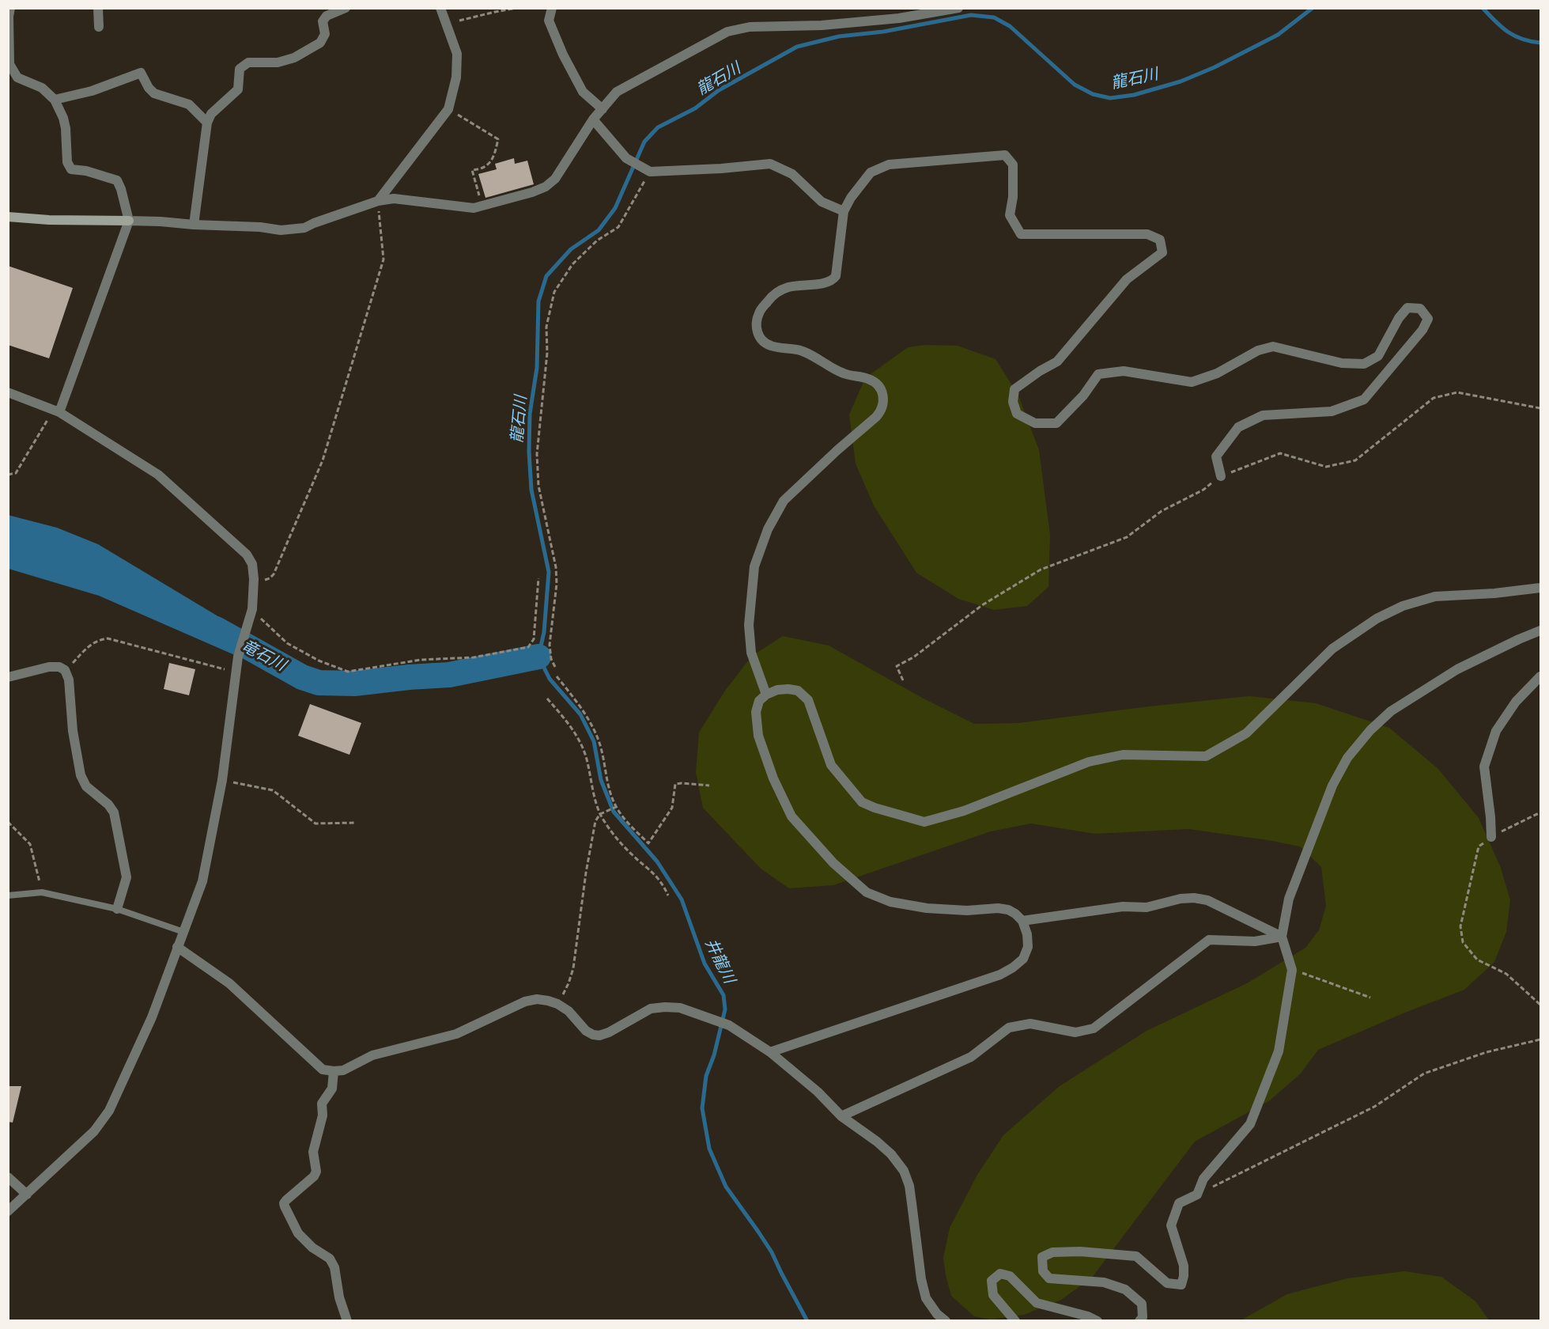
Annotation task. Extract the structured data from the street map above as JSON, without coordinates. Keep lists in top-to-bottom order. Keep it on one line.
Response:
{"water":["龍石川","竜石川","井龍川"]}
